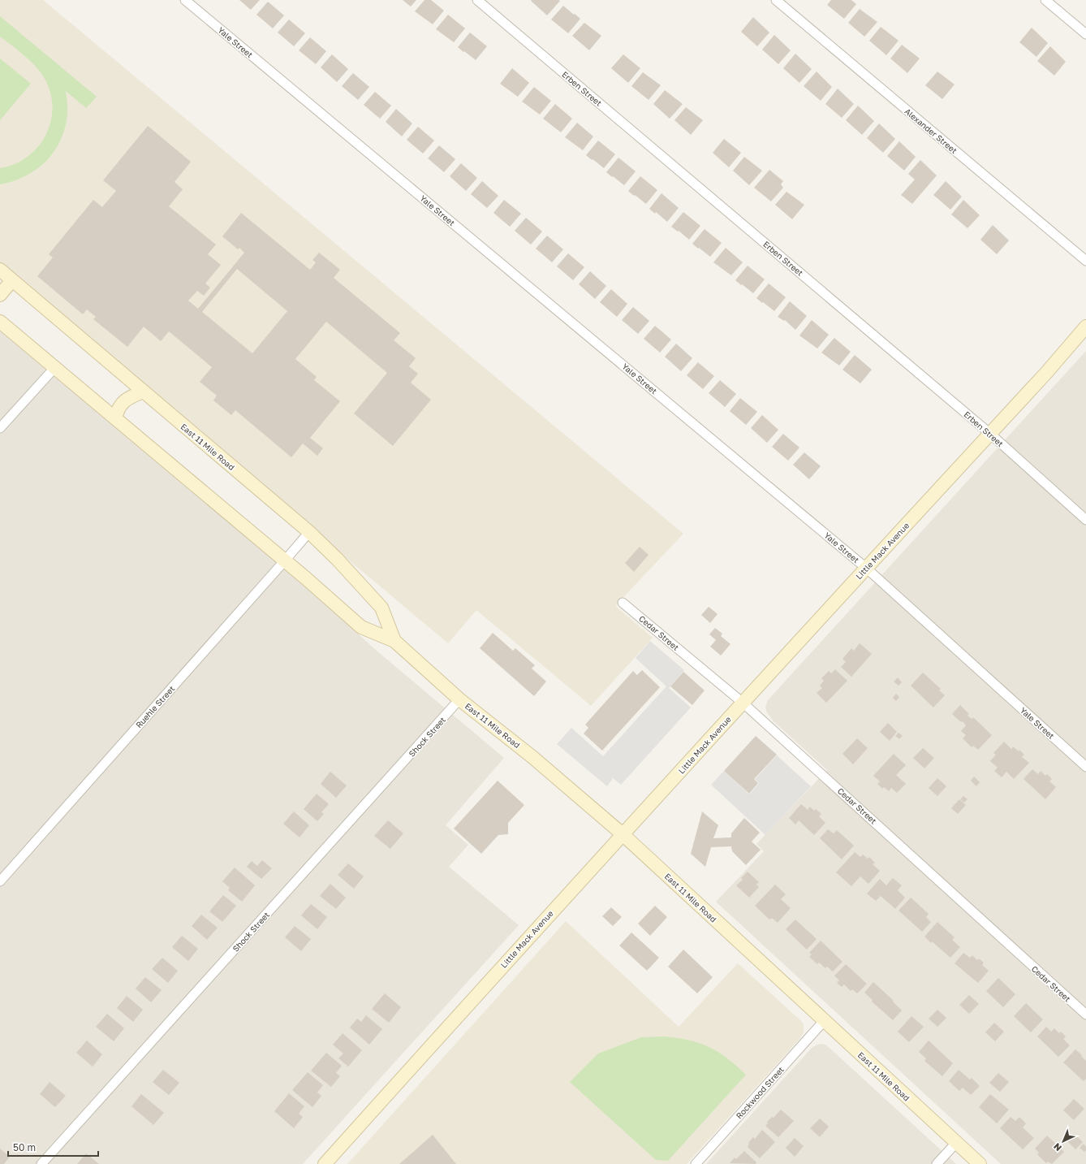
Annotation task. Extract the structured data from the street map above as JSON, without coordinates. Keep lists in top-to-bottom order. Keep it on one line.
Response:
{"streets":{"main road":["East 11 Mile Road","Little Mack Avenue"],"street":["Yale Street","Erben Street","Alexander Street","Cedar Street","Ruehle Street","Shock Street","Rockwood Street"]},"crossings":[["Yale Street","Little Mack Avenue"],["Erben Street","Little Mack Avenue"],["East 11 Mile Road","Little Mack Avenue"],["East 11 Mile Road","Ruehle Street"],["East 11 Mile Road","Shock Street"],["East 11 Mile Road","Rockwood Street"],["Little Mack Avenue","Cedar Street"]],"scale_bar":"50 m","north":"bottom left"}
